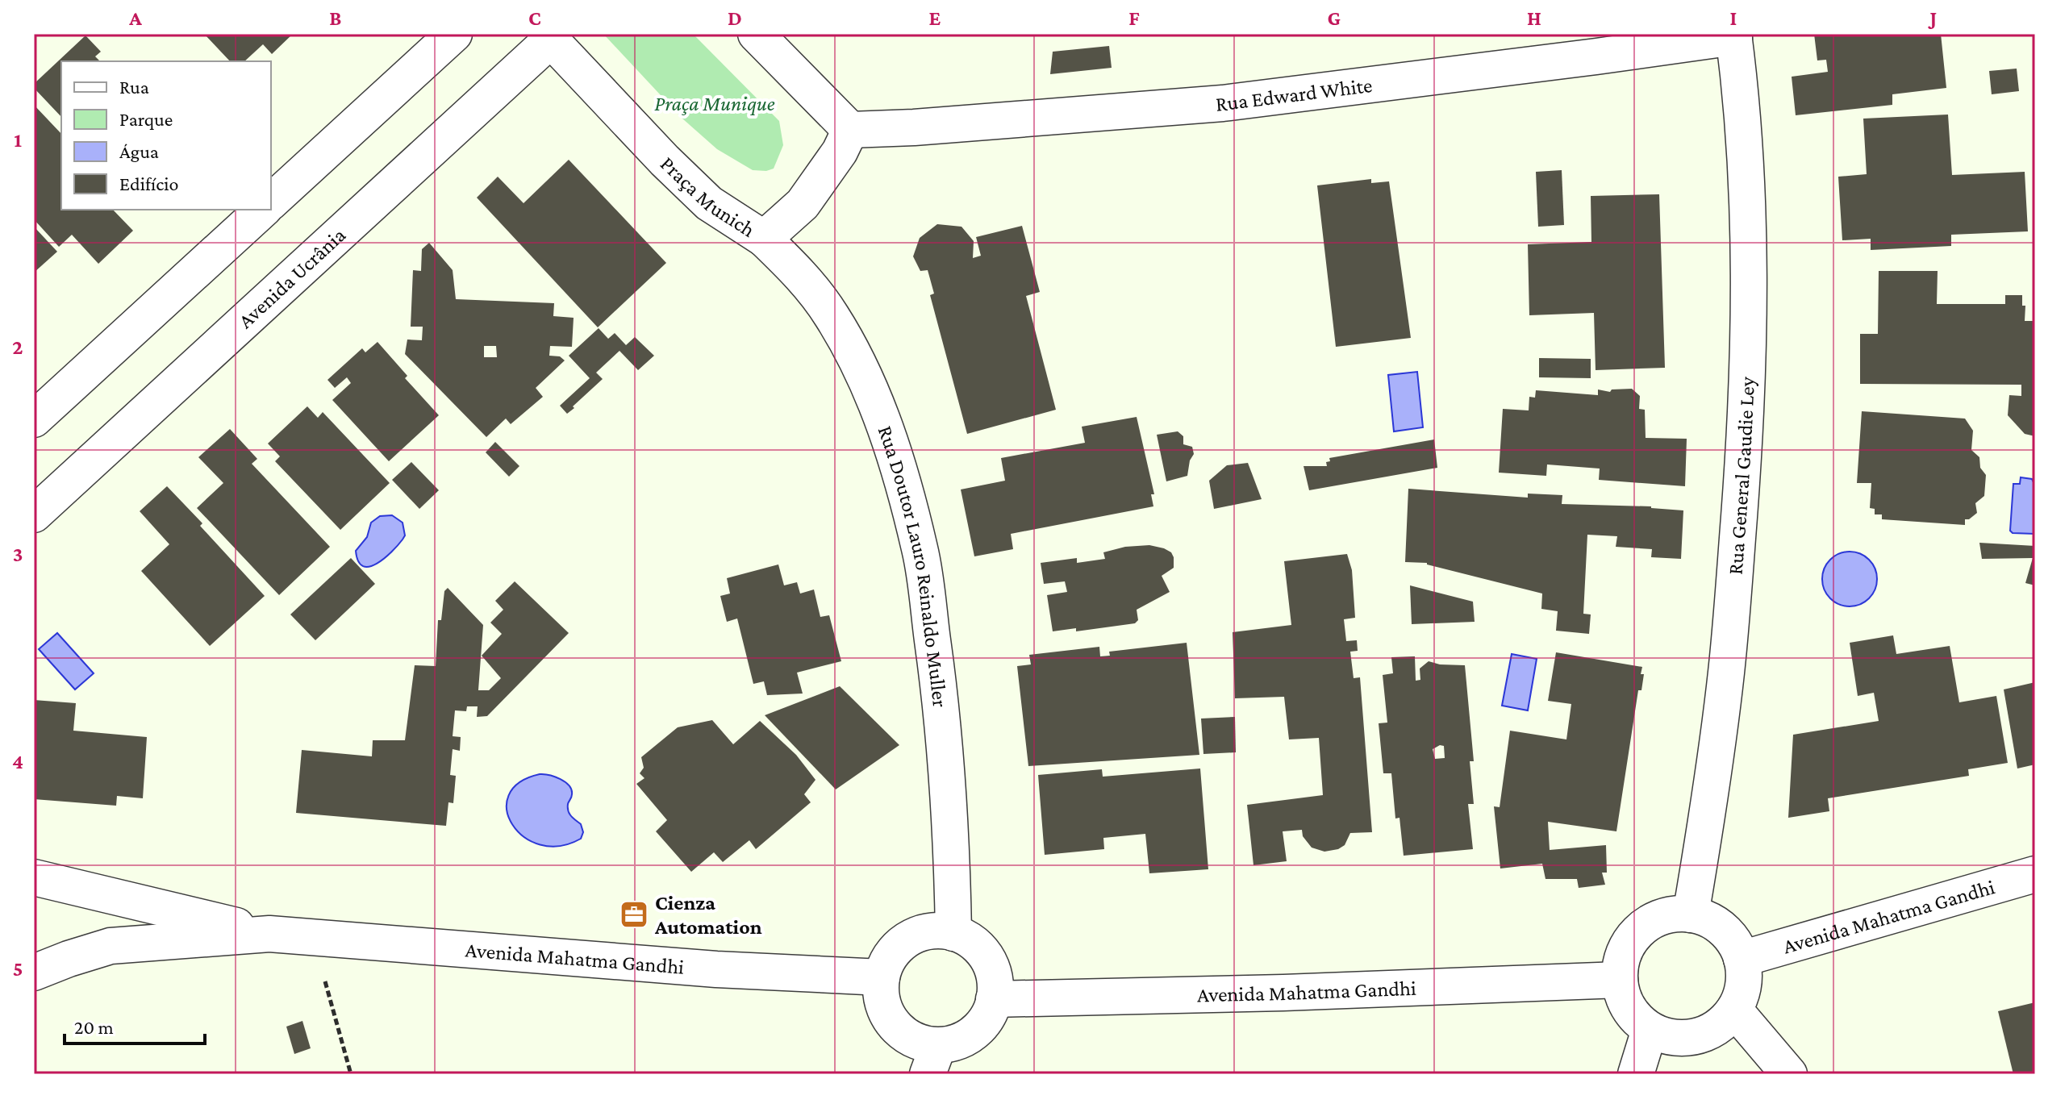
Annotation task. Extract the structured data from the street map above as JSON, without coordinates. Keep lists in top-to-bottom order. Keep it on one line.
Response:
{"streets":{"street":["Rua Edward White","Praça Munich","Avenida Ucrânia","Rua General Gaudie Ley","Rua Doutor Lauro Reinaldo Muller","Avenida Mahatma Gandhi"]},"crossings":[["Rua Edward White","Praça Munich"],["Rua Edward White","Rua General Gaudie Ley"],["Praça Munich","Avenida Ucrânia"],["Praça Munich","Rua Doutor Lauro Reinaldo Muller"],["Rua General Gaudie Ley","Avenida Mahatma Gandhi"],["Rua Doutor Lauro Reinaldo Muller","Avenida Mahatma Gandhi"]],"parks":["Praça Munique"],"places":{"office":["Cienza Automation"]},"legend":["Rua","Parque","Água","Edifício"],"scale_bar":"20 m","grid":{"columns":["A","B","C","D","E","F","G","H","I","J"],"rows":["1","2","3","4","5"]}}
